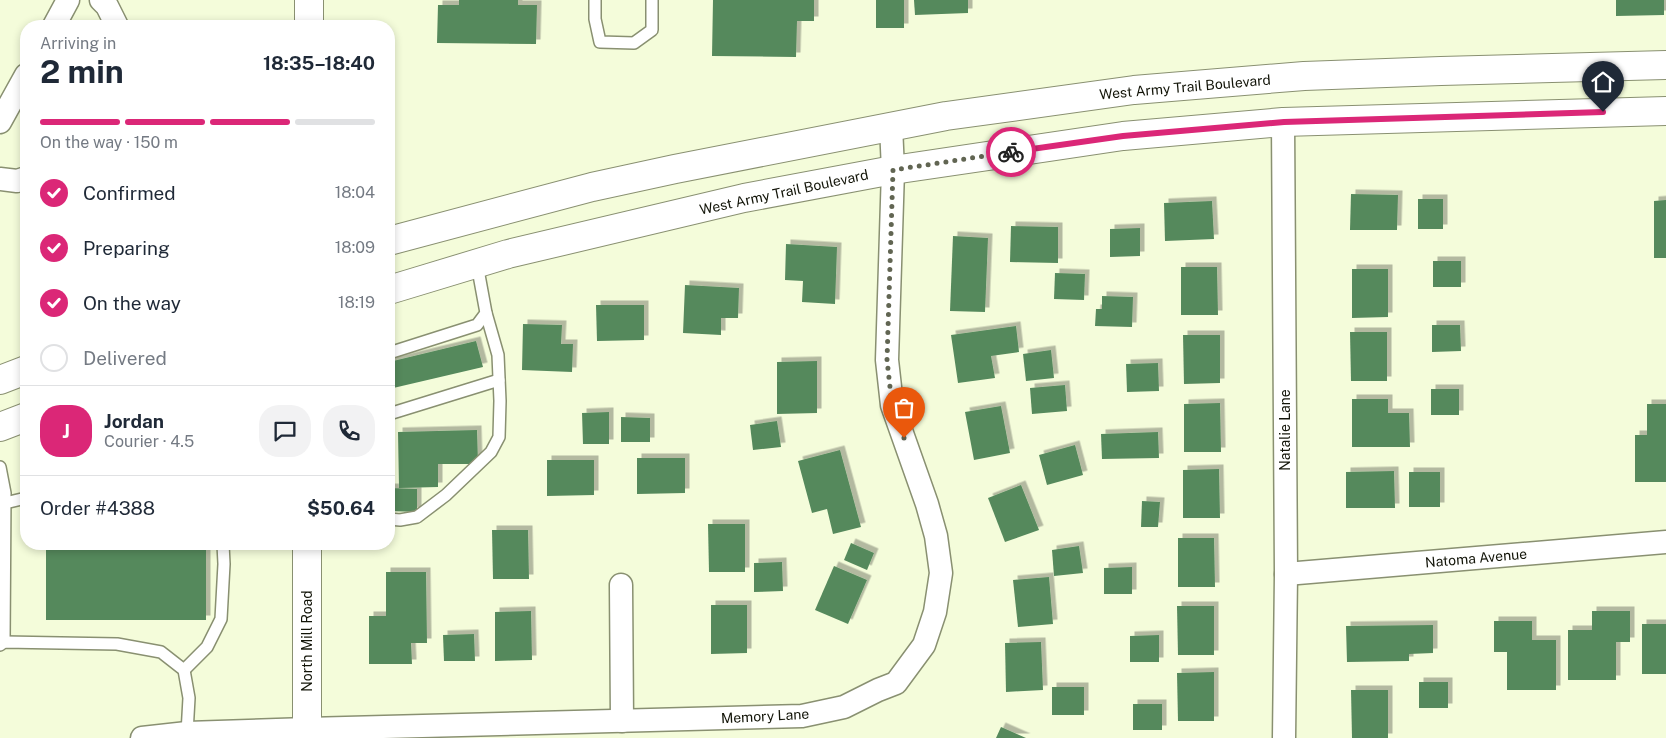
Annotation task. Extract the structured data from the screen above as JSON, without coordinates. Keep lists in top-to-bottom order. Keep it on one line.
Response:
{"streets":{"main road":["West Army Trail Boulevard","North Mill Road"],"street":["Natalie Lane","Natoma Avenue","Memory Lane"]},"crossings":[["West Army Trail Boulevard","Natalie Lane"],["West Army Trail Boulevard","Memory Lane"],["Natalie Lane","Natoma Avenue"],["North Mill Road","Memory Lane"]],"page":{"heading":["2 min","Arriving in","18:35–18:40"],"panel":["Jordan","Courier · 4.5","Order #4388","$50.64"],"bar":"On the way · 150 m","list":[["Confirmed","18:04"],["Preparing","18:09"],["On the way","18:19"],"Delivered"],"round":"J"}}
